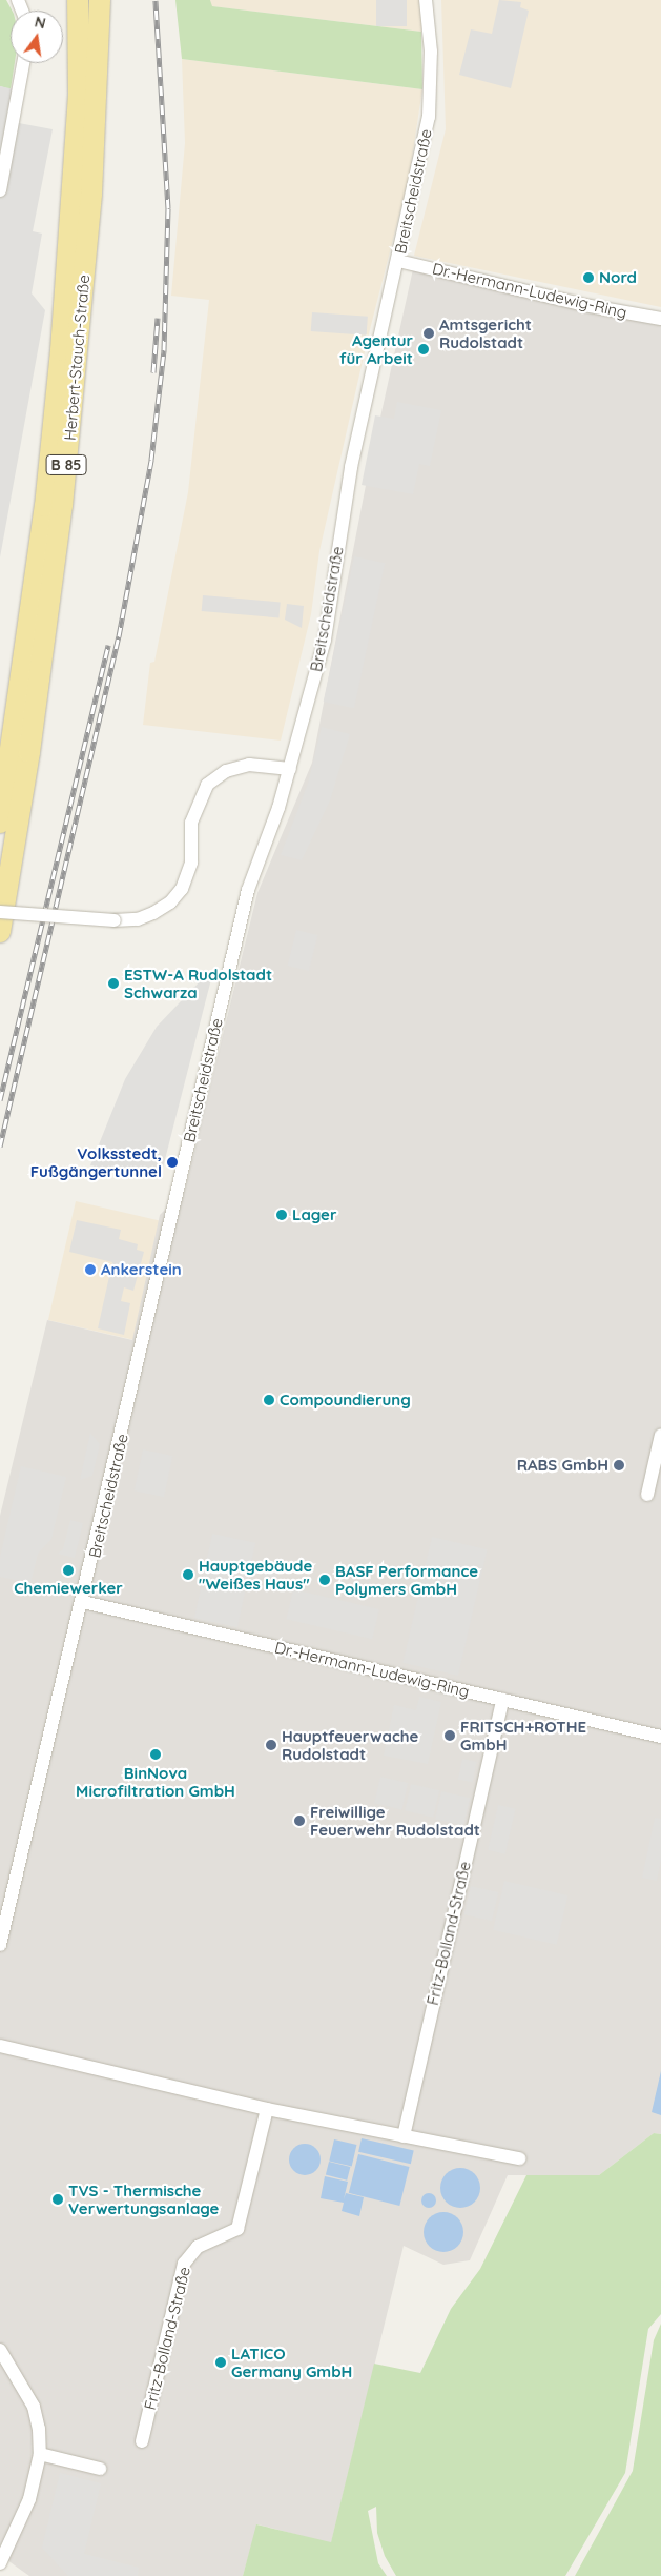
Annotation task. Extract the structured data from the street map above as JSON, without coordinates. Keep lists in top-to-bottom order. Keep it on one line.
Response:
{"streets":{"main road":["Herbert-Stauch-Straße","B 85"],"street":["Breitscheidstraße","Dr.-Hermann-Ludewig-Ring","Fritz-Bolland-Straße"]},"crossings":[["Breitscheidstraße","Dr.-Hermann-Ludewig-Ring"],["Dr.-Hermann-Ludewig-Ring","Fritz-Bolland-Straße"]],"places":["Nord","Amtsgericht Rudolstadt","Agentur für Arbeit","ESTW-A Rudolstadt Schwarza","Volksstedt, Fußgängertunnel","Lager","Ankerstein","Compoundierung","RABS GmbH","Chemiewerker","Hauptgebäude \"Weißes Haus\"","BASF Performance Polymers GmbH","FRITSCH+ROTHE GmbH","Hauptfeuerwache Rudolstadt","BinNova Microfiltration GmbH","Freiwillige Feuerwehr Rudolstadt","TVS - Thermische Verwertungsanlage","LATICO Germany GmbH"],"north":"top"}
